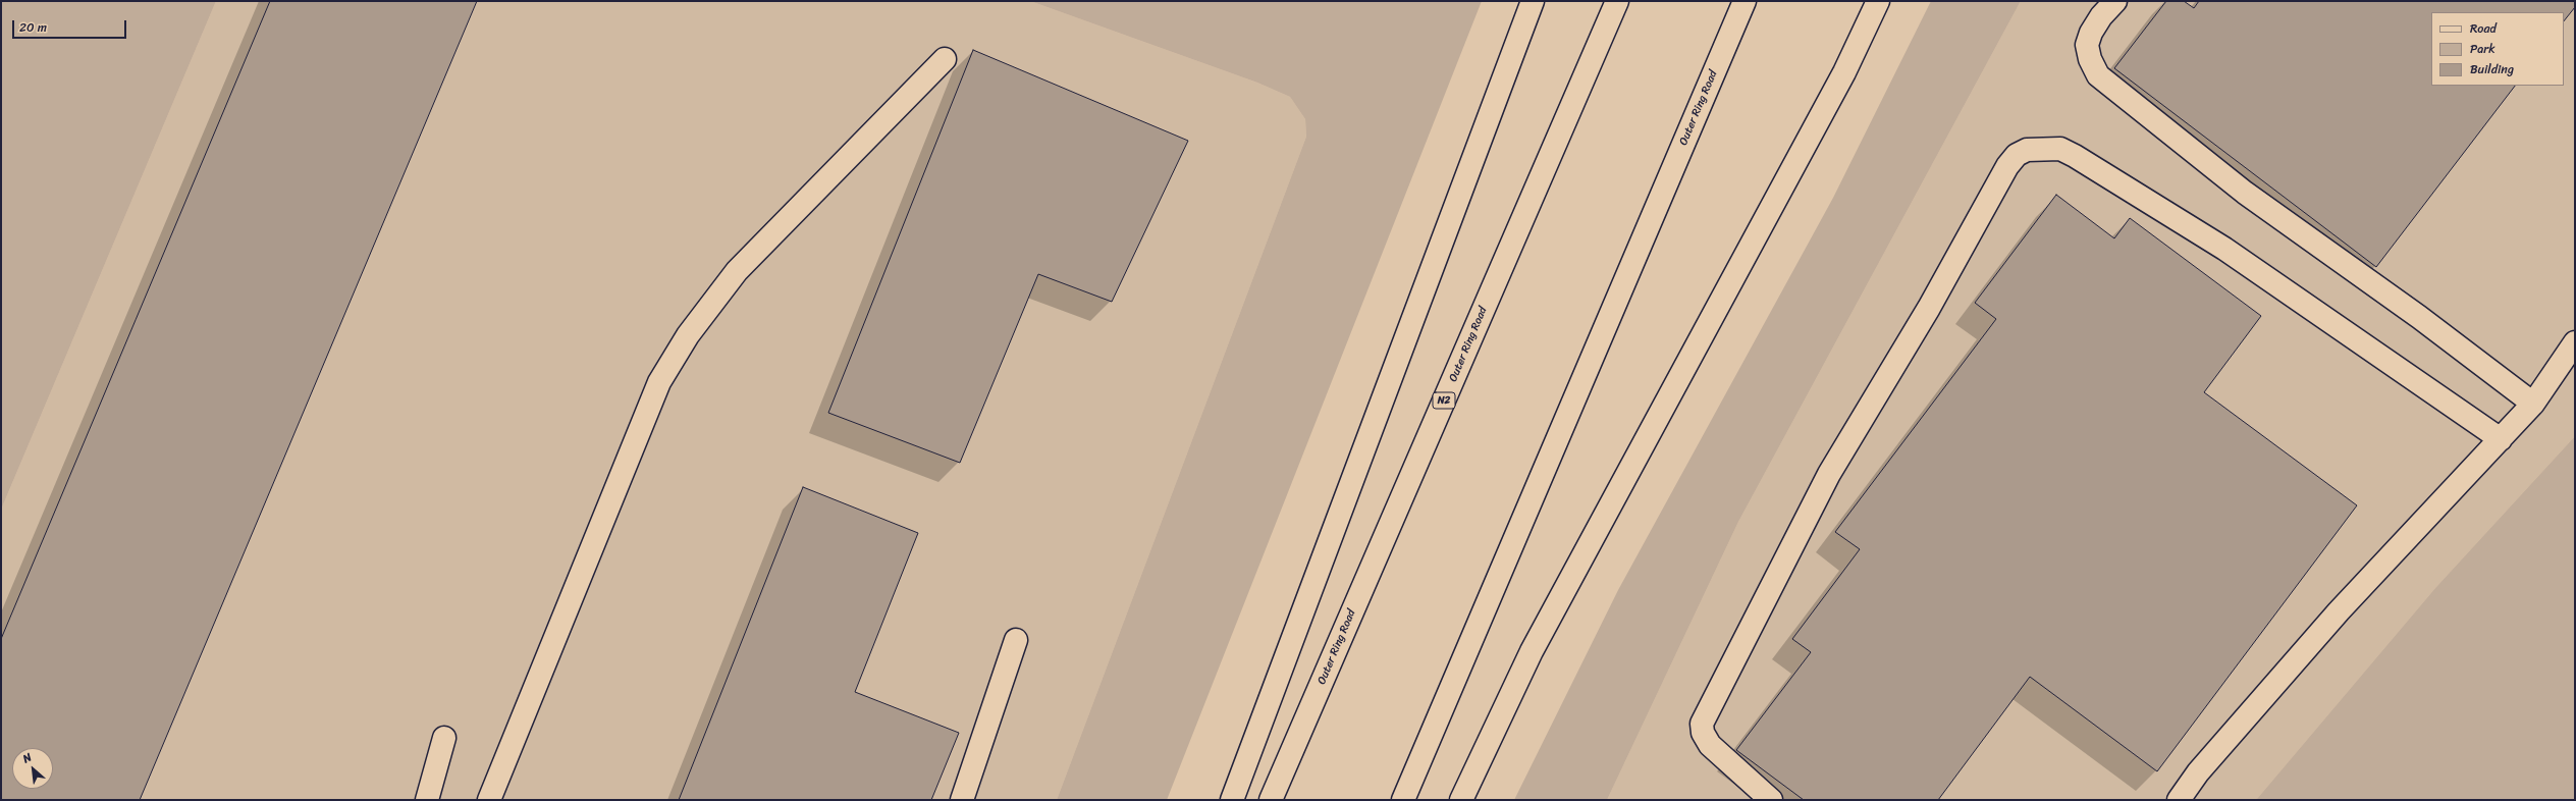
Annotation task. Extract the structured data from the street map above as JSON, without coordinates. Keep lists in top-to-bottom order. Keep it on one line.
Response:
{"streets":{"main road":["Outer Ring Road","N2"]},"legend":["Road","Park","Building"],"scale_bar":"20 m","north":"top left"}
